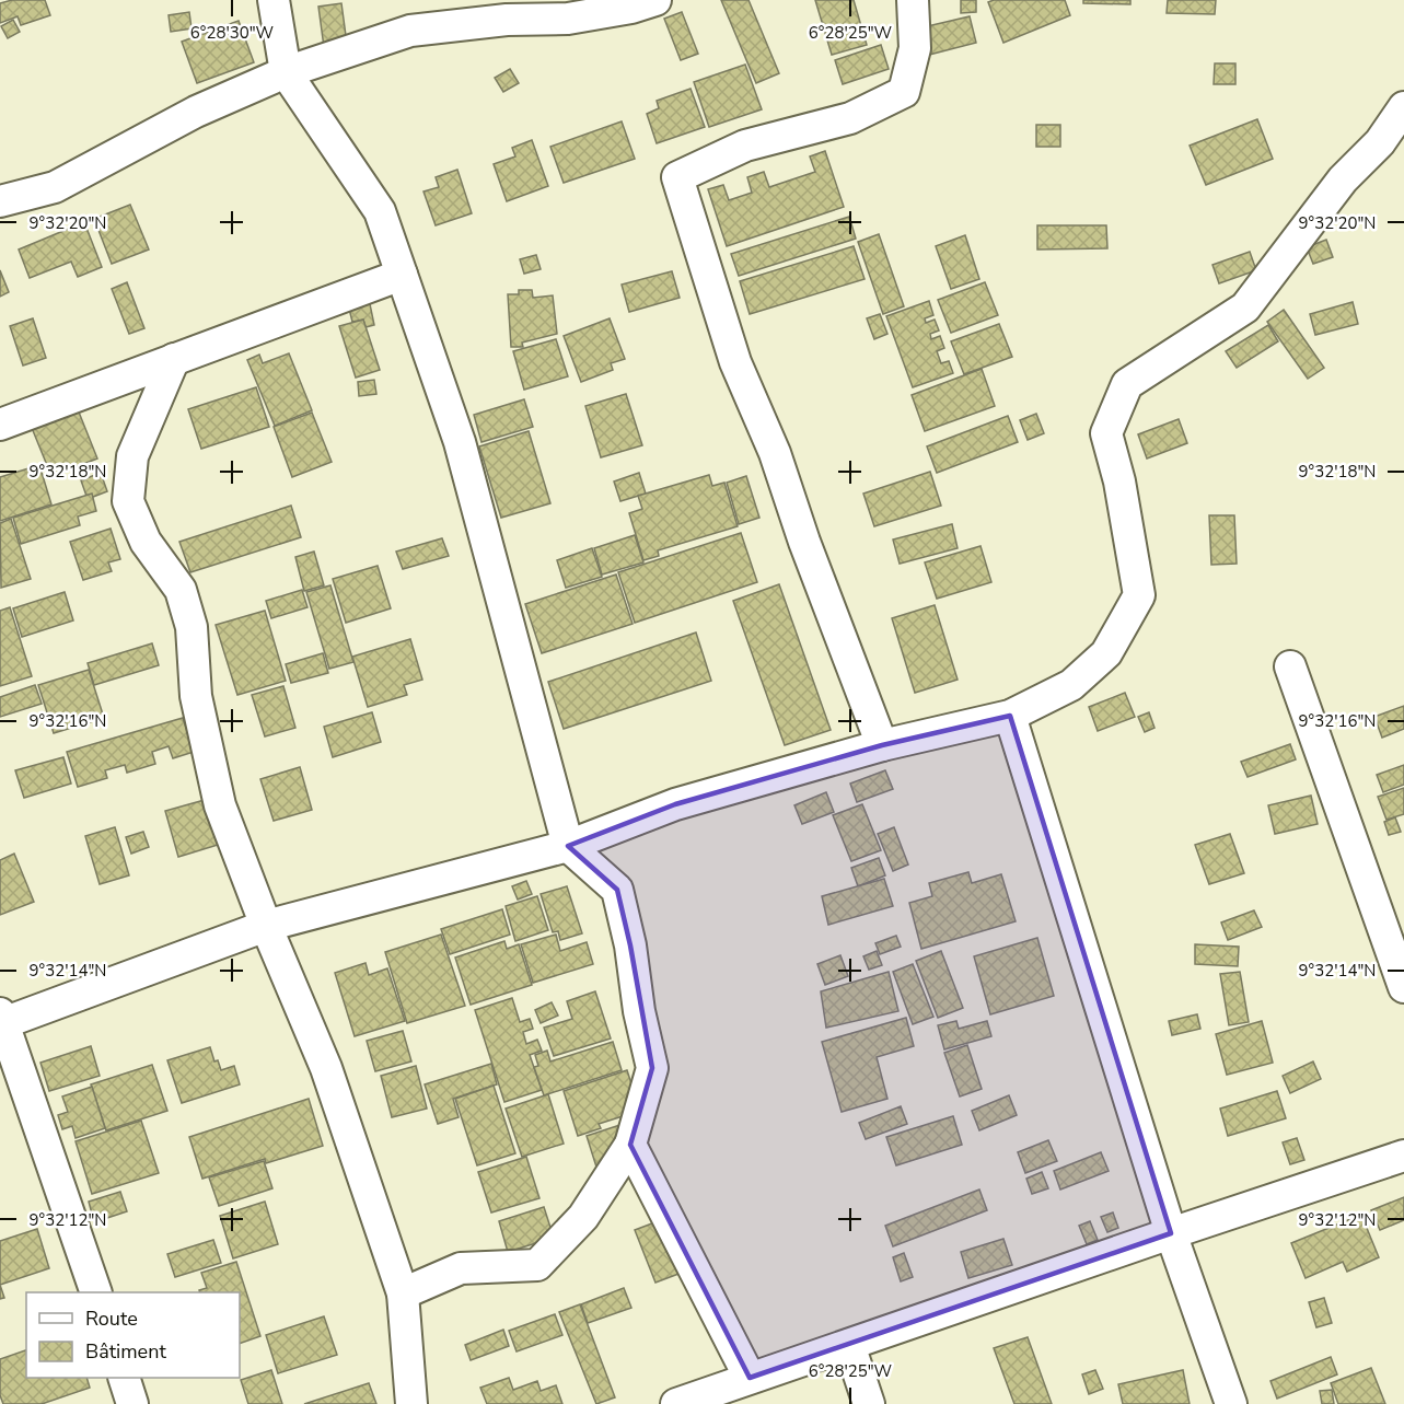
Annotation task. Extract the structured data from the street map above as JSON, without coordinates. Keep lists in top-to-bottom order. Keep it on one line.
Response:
{"legend":["Route","Bâtiment"],"coordinates":["6°28'30\"W","6°28'25\"W","9°32'20\"N","9°32'18\"N","9°32'16\"N","9°32'14\"N","9°32'12\"N"]}
